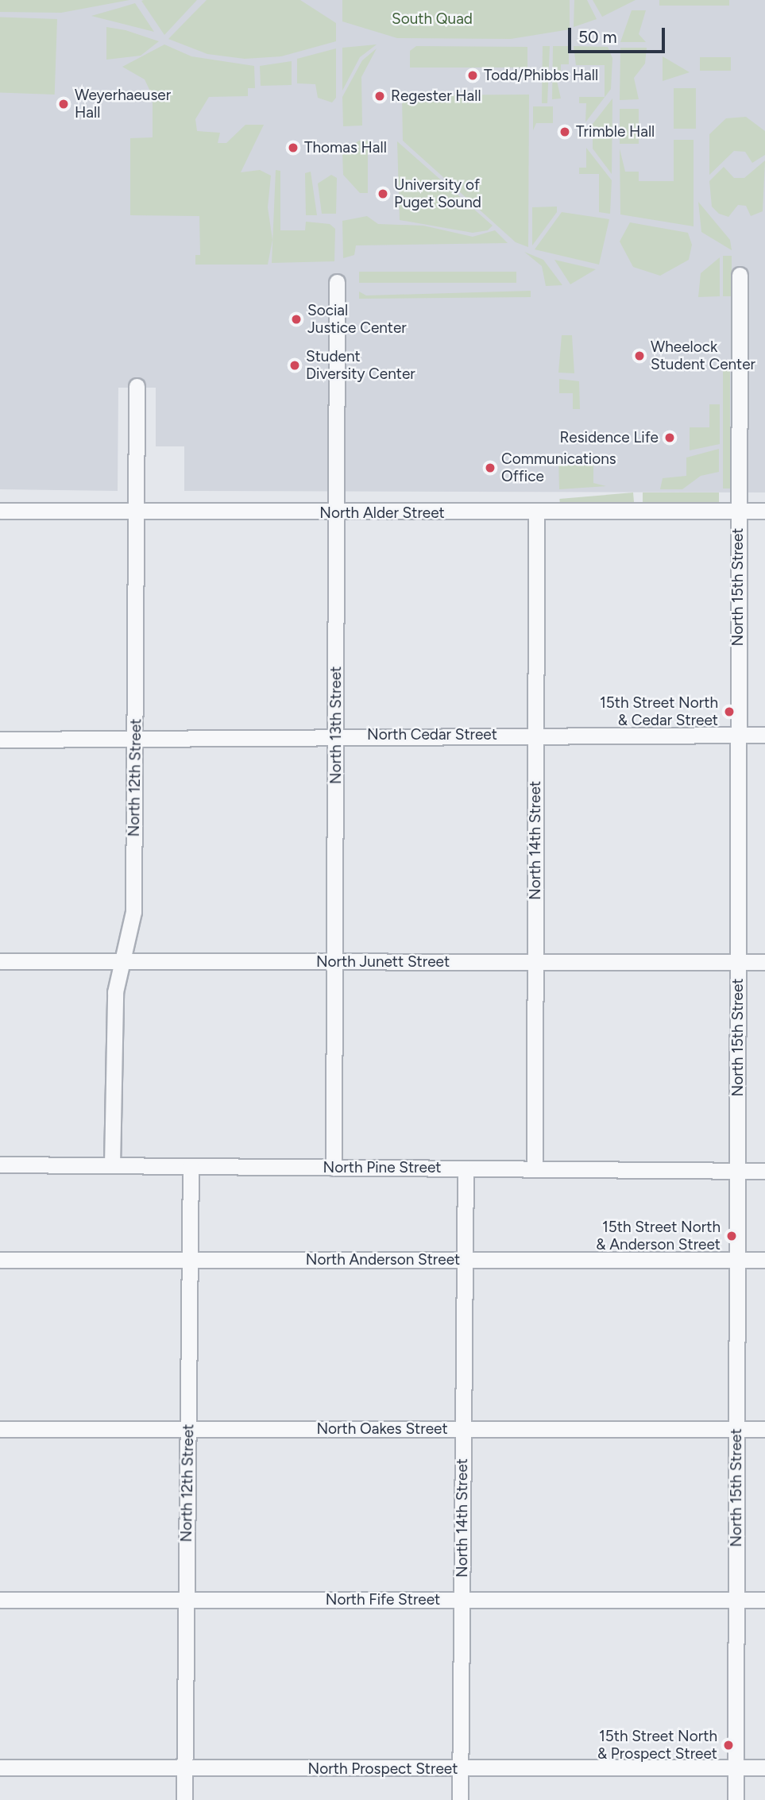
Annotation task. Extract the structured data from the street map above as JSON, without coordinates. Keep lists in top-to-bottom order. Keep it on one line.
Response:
{"streets":{"street":["North Alder Street","North 15th Street","North 13th Street","North Cedar Street","North 12th Street","North 14th Street","North Junett Street","North Pine Street","North Anderson Street","North Oakes Street","North Fife Street","North Prospect Street"]},"crossings":[["North Alder Street","North 15th Street"],["North Alder Street","North 13th Street"],["North Alder Street","North 12th Street"],["North Alder Street","North 14th Street"],["North 15th Street","North Cedar Street"],["North 15th Street","North Junett Street"],["North 15th Street","North Pine Street"],["North 15th Street","North Anderson Street"],["North 15th Street","North Oakes Street"],["North 15th Street","North Fife Street"],["North 15th Street","North Prospect Street"],["North 13th Street","North Cedar Street"],["North 13th Street","North Junett Street"],["North 13th Street","North Pine Street"],["North Cedar Street","North 12th Street"],["North Cedar Street","North 14th Street"],["North 12th Street","North Junett Street"],["North 12th Street","North Pine Street"],["North 12th Street","North Anderson Street"],["North 12th Street","North Oakes Street"],["North 12th Street","North Fife Street"],["North 12th Street","North Prospect Street"],["North 14th Street","North Junett Street"],["North 14th Street","North Pine Street"],["North 14th Street","North Anderson Street"],["North 14th Street","North Oakes Street"],["North 14th Street","North Fife Street"],["North 14th Street","North Prospect Street"]],"parks":["South Quad"],"places":["Todd/Phibbs Hall","Regester Hall","Weyerhaeuser Hall","Trimble Hall","Thomas Hall","University of Puget Sound","Social Justice Center","Wheelock Student Center","Student Diversity Center","Residence Life","Communications Office","15th Street North & Cedar Street","15th Street North & Anderson Street","15th Street North & Prospect Street"],"scale_bar":"50 m"}
